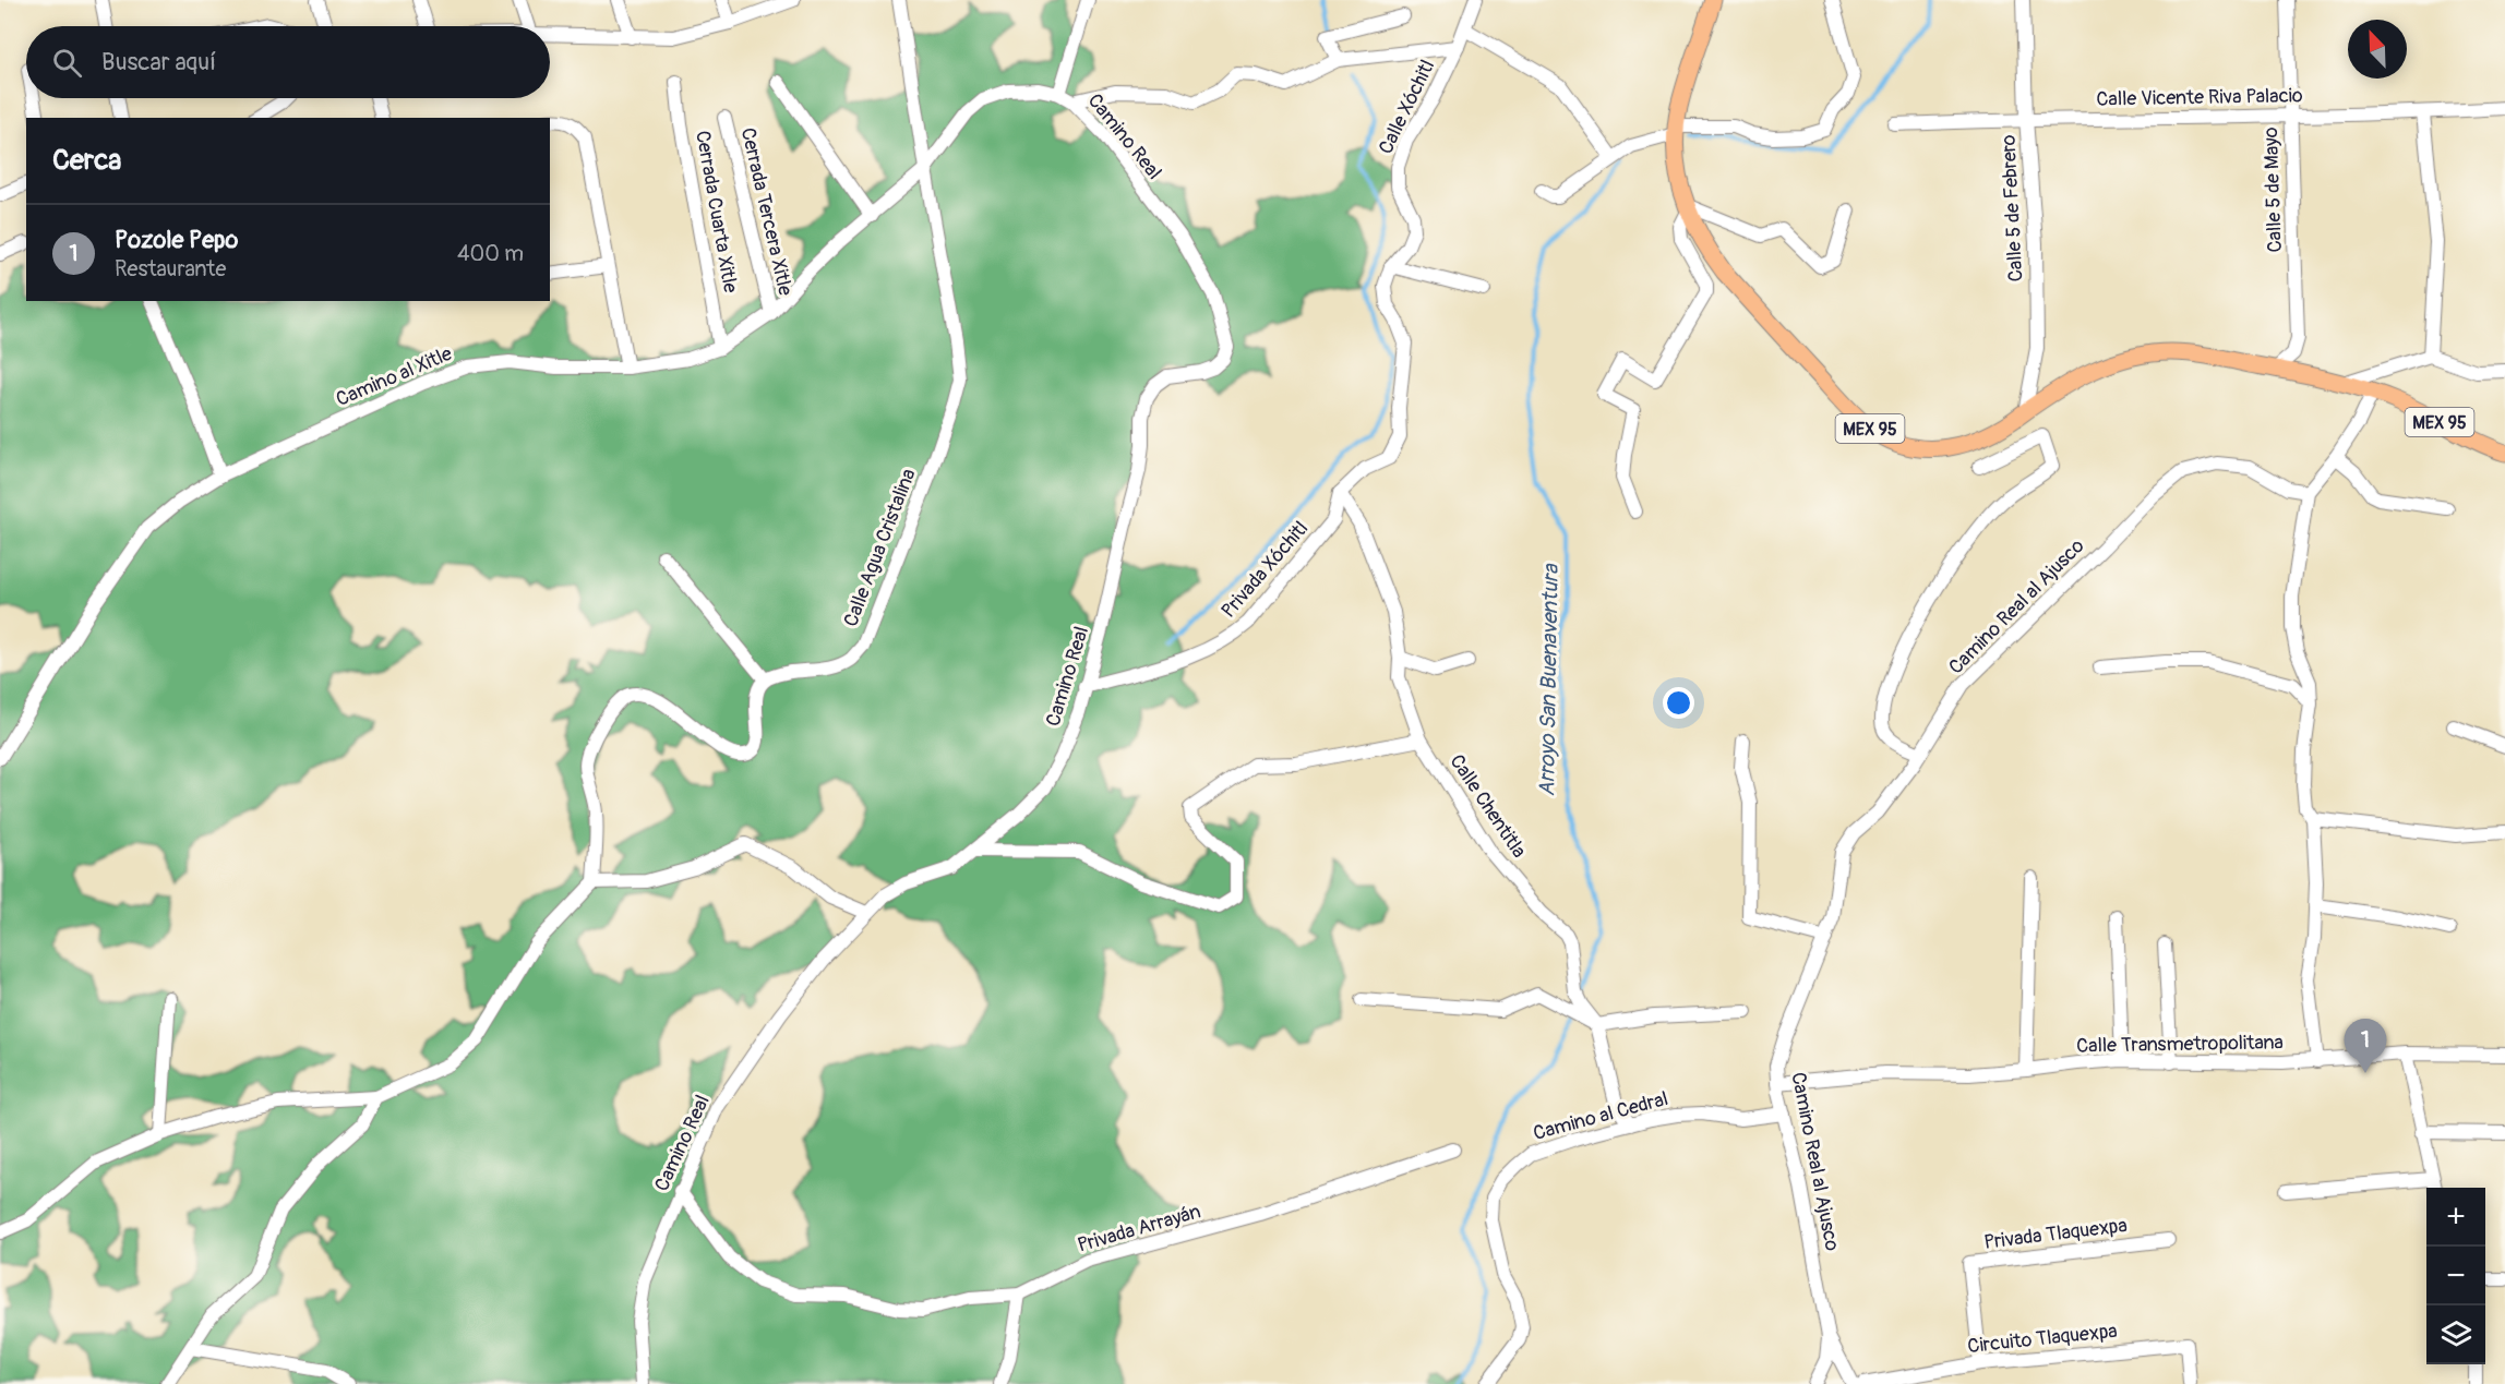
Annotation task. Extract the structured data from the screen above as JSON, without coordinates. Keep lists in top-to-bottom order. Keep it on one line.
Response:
{"streets":{"main road":["MEX 95"],"street":["Calle Vicente Riva Palacio","Calle Xóchitl","Camino Real","Calle 5 de Mayo","Calle 5 de Febrero","Cerrada Cuarta Xitle","Cerrada Tercera Xitle","Camino al Xitle","Calle Agua Cristalina","Privada Xóchitl","Camino Real al Ajusco","Calle Chentitla","Calle Transmetropolitana","Camino al Cedral","Privada Arrayán","Privada Tlaquexpa","Circuito Tlaquexpa"]},"crossings":[["Calle Vicente Riva Palacio","Calle 5 de Mayo"],["Calle Vicente Riva Palacio","Calle 5 de Febrero"],["Calle Xóchitl","Camino Real"],["Calle Xóchitl","Privada Xóchitl"],["Calle Xóchitl","Calle Chentitla"],["Camino Real","Camino al Xitle"],["Camino Real","Calle Agua Cristalina"],["Camino Real","Privada Xóchitl"],["Camino Real","Privada Arrayán"],["Calle 5 de Mayo","MEX 95"],["Calle 5 de Febrero","MEX 95"],["Cerrada Cuarta Xitle","Camino al Xitle"],["Cerrada Tercera Xitle","Camino al Xitle"],["Camino al Xitle","Calle Agua Cristalina"],["Privada Xóchitl","Calle Chentitla"],["Camino Real al Ajusco","Calle Transmetropolitana"],["Camino Real al Ajusco","Camino al Cedral"],["Privada Tlaquexpa","Circuito Tlaquexpa"]],"water":["Arroyo San Buenaventura"],"north":"top left","page":{"search":"Buscar aquí","heading":"Cerca","list":[{"mark":"1","name":"Pozole Pepo","note":"Restaurante","value":"400 m"}],"pins":"1","map_buttons":["+","−"]}}
